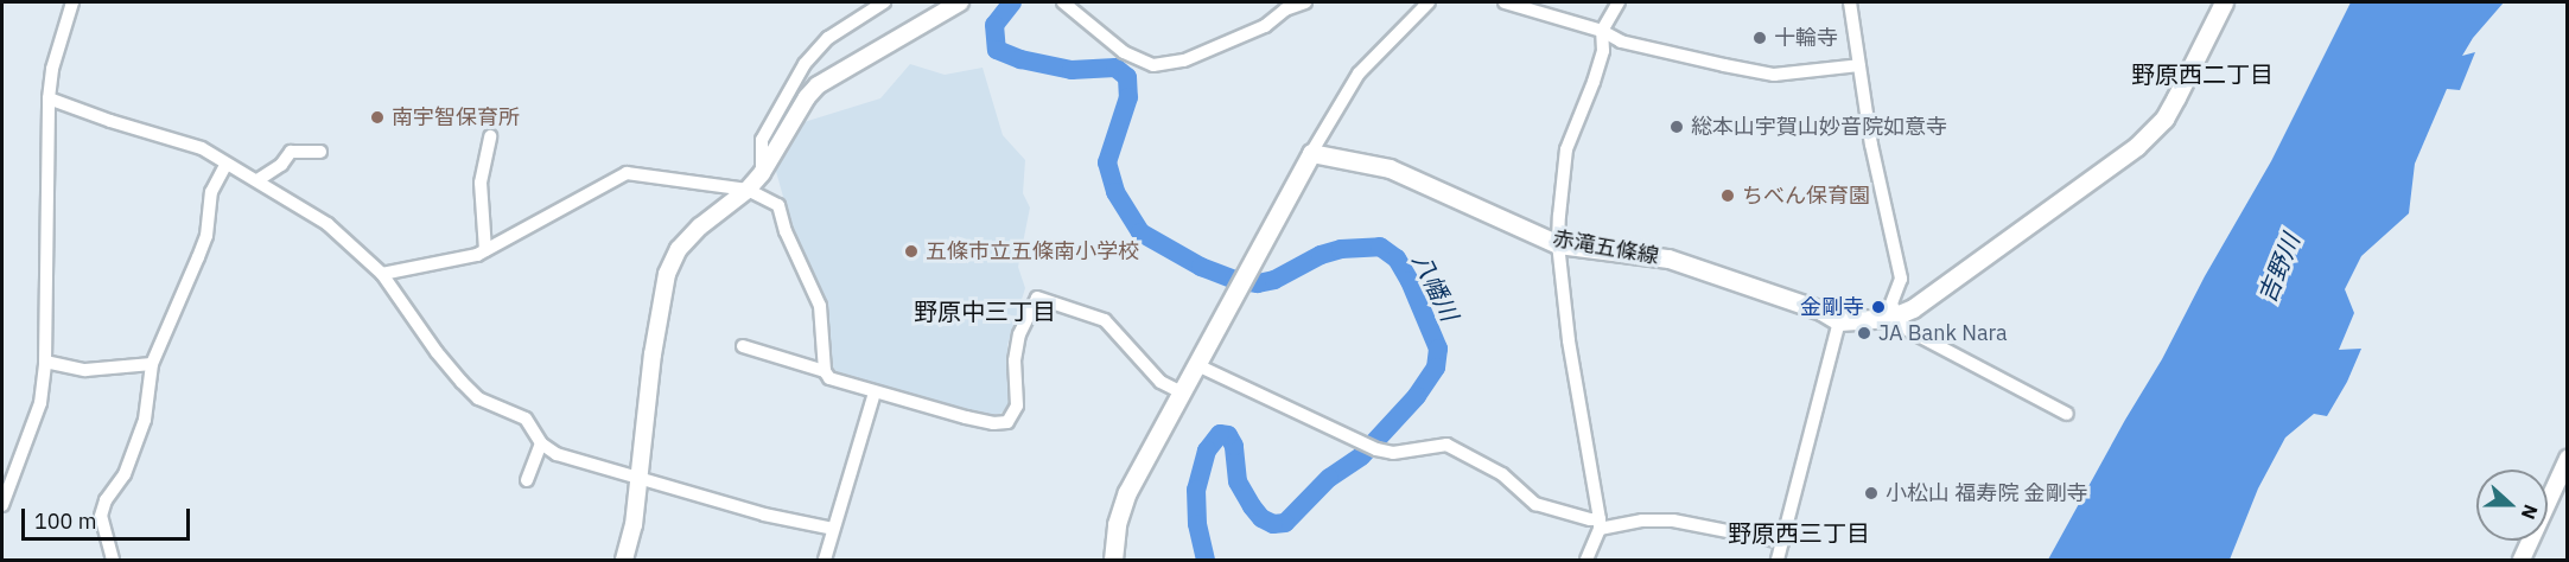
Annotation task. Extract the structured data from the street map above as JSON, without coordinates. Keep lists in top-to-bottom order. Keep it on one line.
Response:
{"streets":{"main road":["赤滝五條線"]},"districts":["野原西二丁目","野原中三丁目","野原西三丁目"],"water":["吉野川","八幡川"],"places":["十輪寺","南宇智保育所","総本山宇賀山妙音院如意寺","ちべん保育園","五條市立五條南小学校","金剛寺","JA Bank Nara","小松山 福寿院 金剛寺"],"scale_bar":"100 m","north":"right"}
